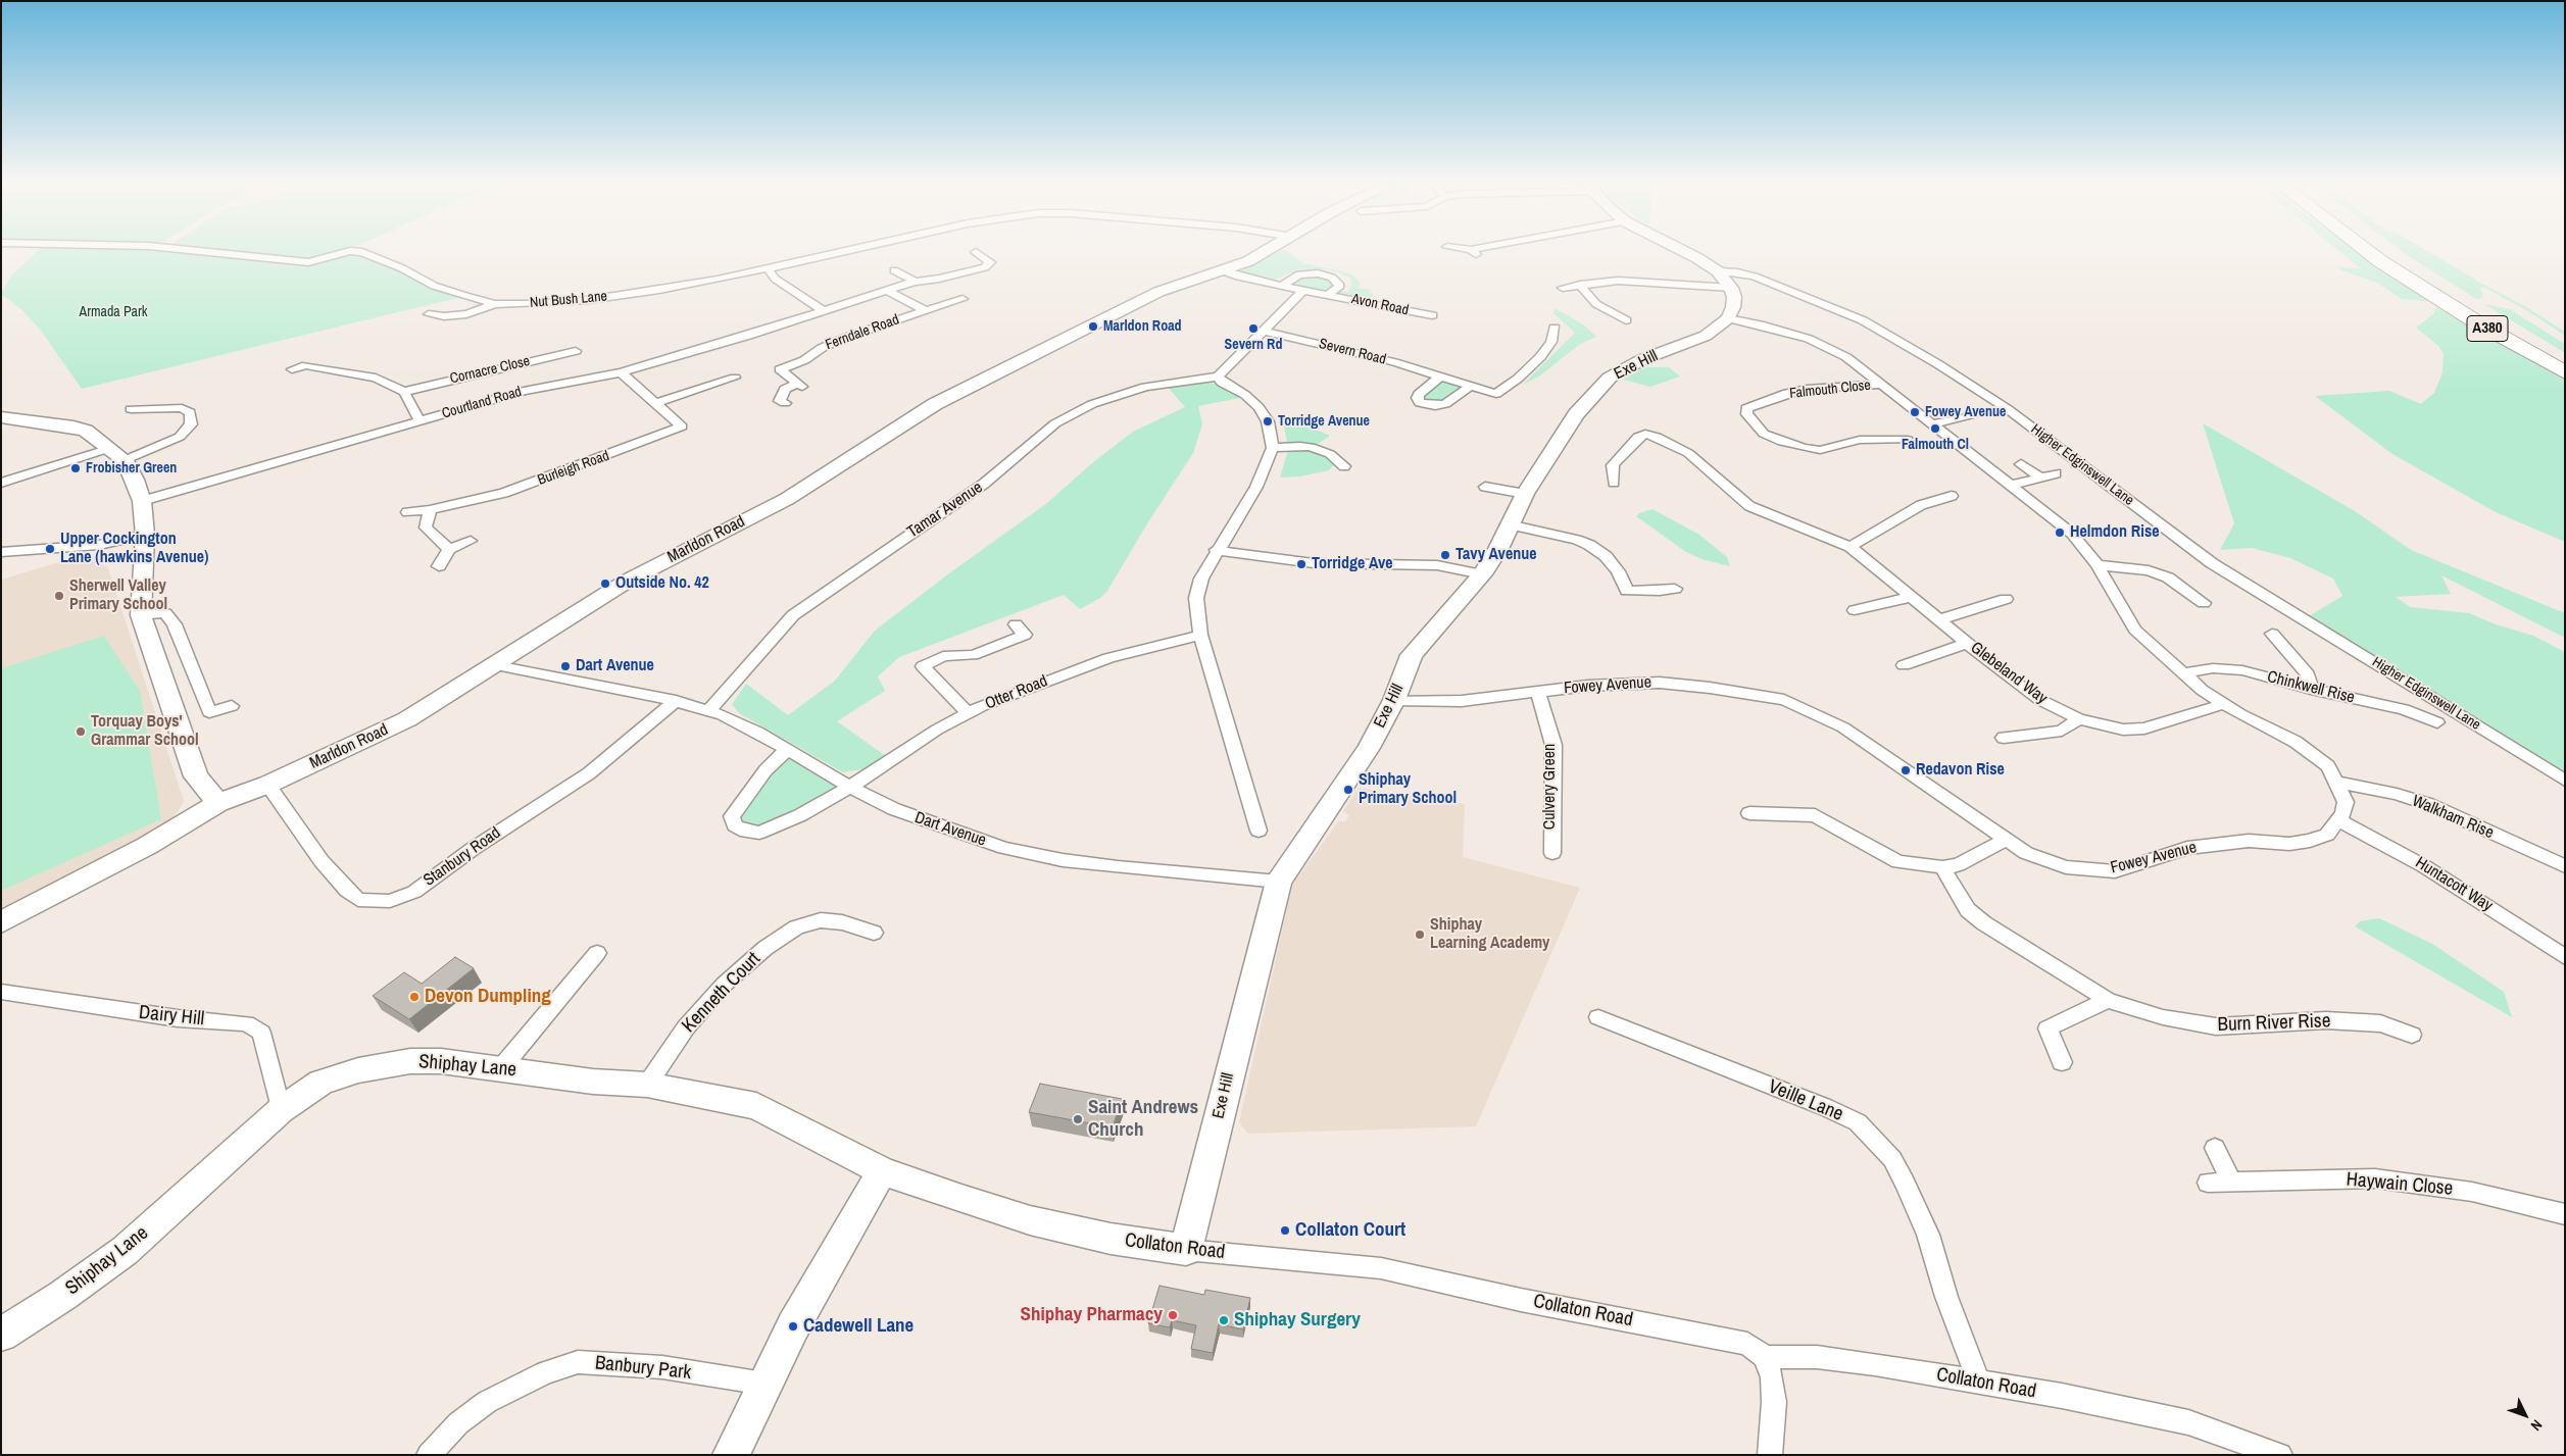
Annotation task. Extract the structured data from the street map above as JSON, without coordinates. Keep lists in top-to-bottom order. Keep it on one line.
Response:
{"streets":{"highway":["A380"],"street":["Nut Bush Lane","Avon Road","Ferndale Road","Severn Road","Exe Hill","Cornacre Close","Falmouth Close","Courtland Road","Higher Edginswell Lane","Burleigh Road","Tamar Avenue","Marldon Road","Glebeland Way","Fowey Avenue","Chinkwell Rise","Otter Road","Culvery Green","Walkham Rise","Dart Avenue","Stanbury Road","Huntacott Way","Kenneth Court","Dairy Hill","Burn River Rise","Shiphay Lane","Veille Lane","Haywain Close","Collaton Road","Banbury Park"]},"crossings":[["Avon Road","Marldon Road"],["Ferndale Road","Courtland Road"],["Exe Hill","Fowey Avenue"],["Exe Hill","Dart Avenue"],["Exe Hill","Collaton Road"],["Courtland Road","Burleigh Road"],["Tamar Avenue","Dart Avenue"],["Marldon Road","Dart Avenue"],["Marldon Road","Stanbury Road"],["Fowey Avenue","Culvery Green"],["Fowey Avenue","Huntacott Way"],["Otter Road","Dart Avenue"],["Dart Avenue","Stanbury Road"],["Kenneth Court","Shiphay Lane"],["Dairy Hill","Shiphay Lane"],["Shiphay Lane","Collaton Road"],["Veille Lane","Collaton Road"]],"parks":["Armada Park"],"places":["Marldon Road","Severn Rd","Fowey Avenue","Torridge Avenue","Falmouth Cl","Frobisher Green","Helmdon Rise","Upper Cockington Lane (hawkins Avenue)","Tavy Avenue","Torridge Ave","Outside No. 42","Sherwell Valley Primary School","Dart Avenue","Torquay Boys' Grammar School","Redavon Rise","Shiphay Primary School","Shiphay Learning Academy","Devon Dumpling","Saint Andrews Church","Collaton Court","Shiphay Pharmacy","Shiphay Surgery","Cadewell Lane"],"north":"bottom right"}
